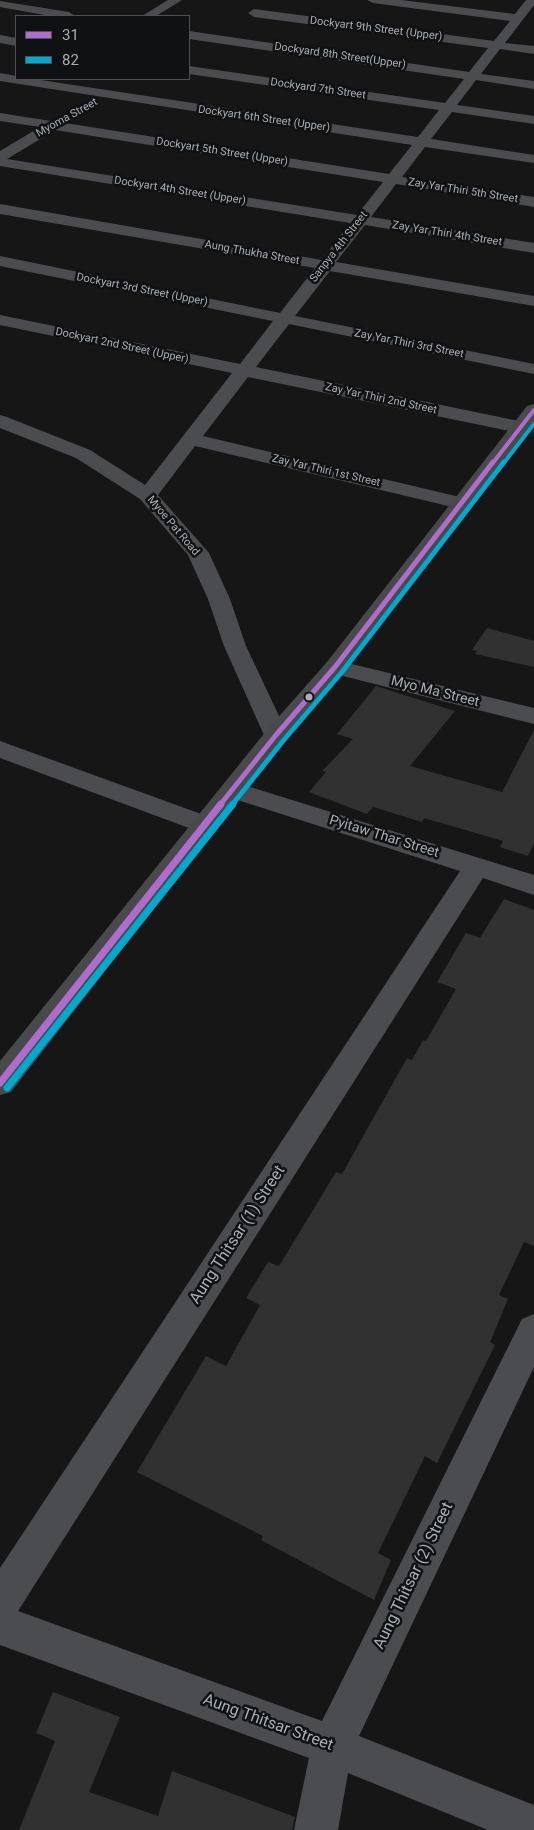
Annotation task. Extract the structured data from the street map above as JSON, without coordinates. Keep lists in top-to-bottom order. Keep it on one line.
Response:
{"streets":{"street":["Dockyart 9th Street (Upper)","Dockyard 8th Street(Upper)","Dockyard 7th Street","Myoma Street","Dockyart 6th Street (Upper)","Dockyart 5th Street (Upper)","Dockyart 4th Street (Upper)","Zay Yar Thiri 5th Street","Zay Yar Thiri 4th Street","Sanpya 4th Street","Aung Thukha Street","Dockyart 3rd Street (Upper)","Zay Yar Thiri 3rd Street","Dockyart 2nd Street (Upper)","Zay Yar Thiri 2nd Street","Zay Yar Thiri 1st Street","Myoe Pat Road","Myo Ma Street","Pyitaw Thar Street","Aung Thitsar (1) Street","Aung Thitsar (2) Street","Aung Thitsar Street"]},"crossings":[["Dockyart 9th Street (Upper)","Sanpya 4th Street"],["Dockyard 8th Street(Upper)","Sanpya 4th Street"],["Dockyard 7th Street","Sanpya 4th Street"],["Myoma Street","Dockyart 6th Street (Upper)"],["Myoma Street","Dockyart 5th Street (Upper)"],["Dockyart 6th Street (Upper)","Sanpya 4th Street"],["Dockyart 5th Street (Upper)","Zay Yar Thiri 5th Street"],["Dockyart 5th Street (Upper)","Sanpya 4th Street"],["Dockyart 4th Street (Upper)","Zay Yar Thiri 4th Street"],["Dockyart 4th Street (Upper)","Sanpya 4th Street"],["Zay Yar Thiri 5th Street","Sanpya 4th Street"],["Zay Yar Thiri 4th Street","Sanpya 4th Street"],["Sanpya 4th Street","Aung Thukha Street"],["Sanpya 4th Street","Dockyart 3rd Street (Upper)"],["Sanpya 4th Street","Zay Yar Thiri 3rd Street"],["Sanpya 4th Street","Dockyart 2nd Street (Upper)"],["Sanpya 4th Street","Zay Yar Thiri 2nd Street"],["Sanpya 4th Street","Zay Yar Thiri 1st Street"],["Sanpya 4th Street","Myoe Pat Road"],["Dockyart 3rd Street (Upper)","Zay Yar Thiri 3rd Street"],["Dockyart 2nd Street (Upper)","Zay Yar Thiri 2nd Street"],["Pyitaw Thar Street","Aung Thitsar (1) Street"],["Aung Thitsar (2) Street","Aung Thitsar Street"]],"lines":["transit line 31","transit line 82"],"legend":["31","82"]}
